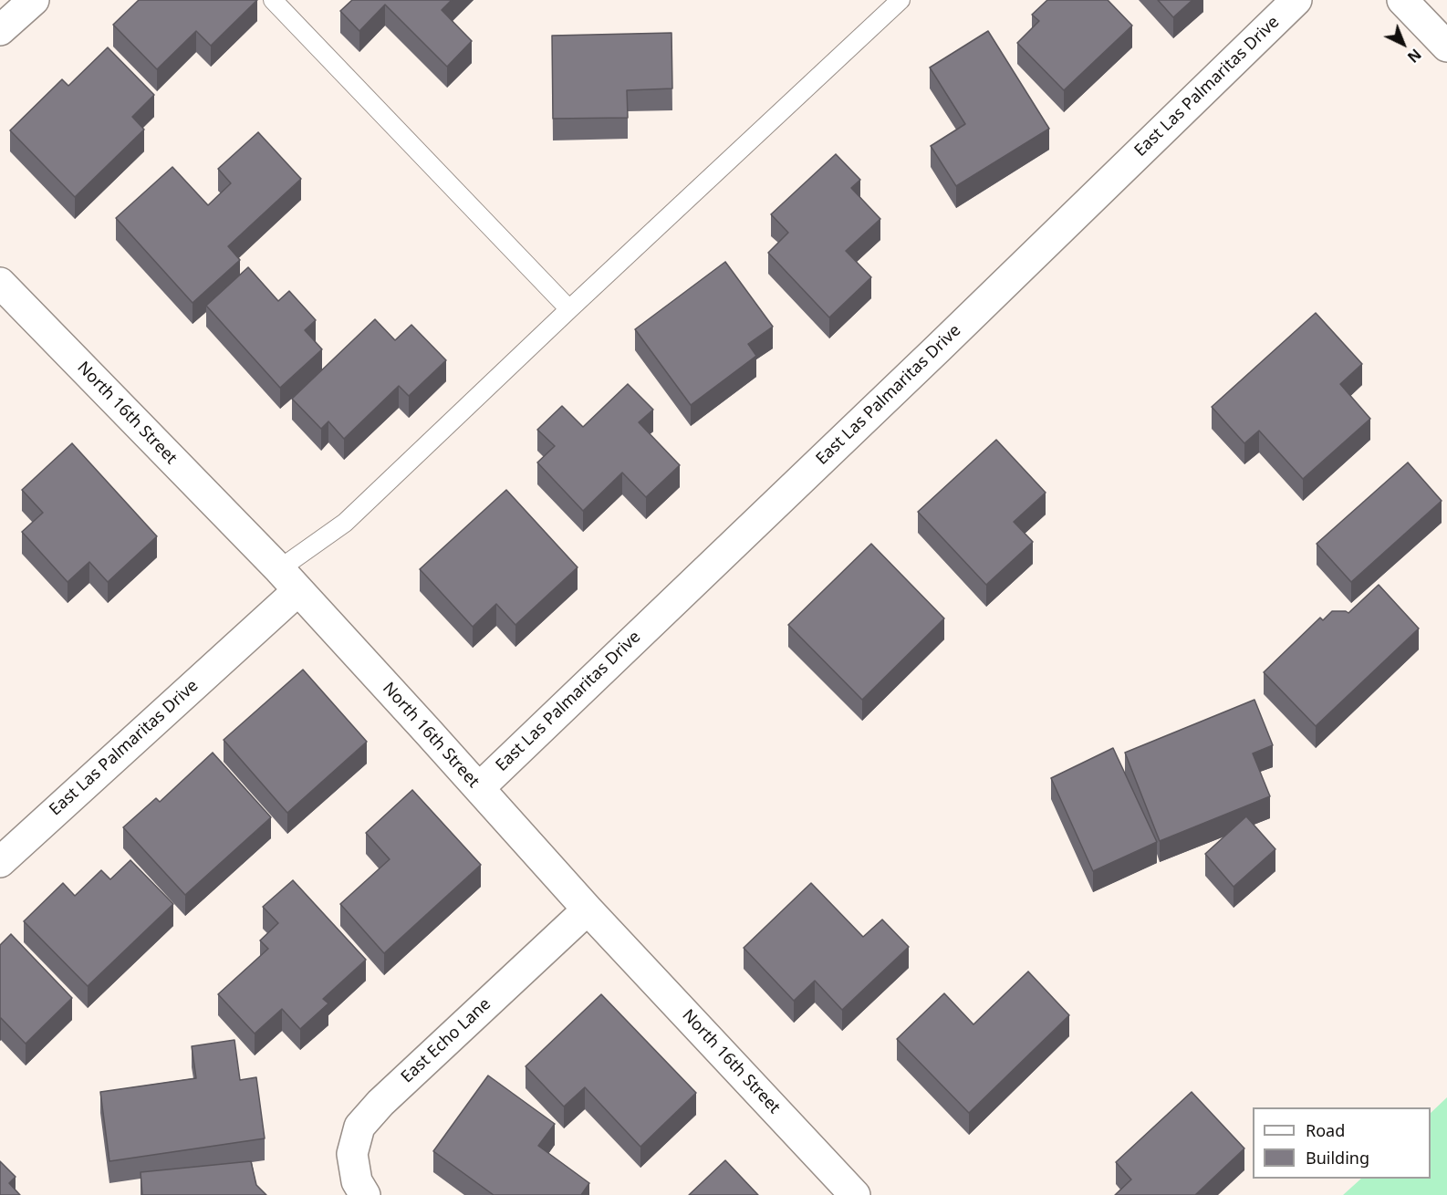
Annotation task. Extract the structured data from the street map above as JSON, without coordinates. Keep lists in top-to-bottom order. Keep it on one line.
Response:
{"streets":{"street":["East Las Palmaritas Drive","North 16th Street","East Echo Lane"]},"crossings":[["East Las Palmaritas Drive","North 16th Street"],["North 16th Street","East Echo Lane"]],"legend":["Road","Building"],"north":"bottom right"}
